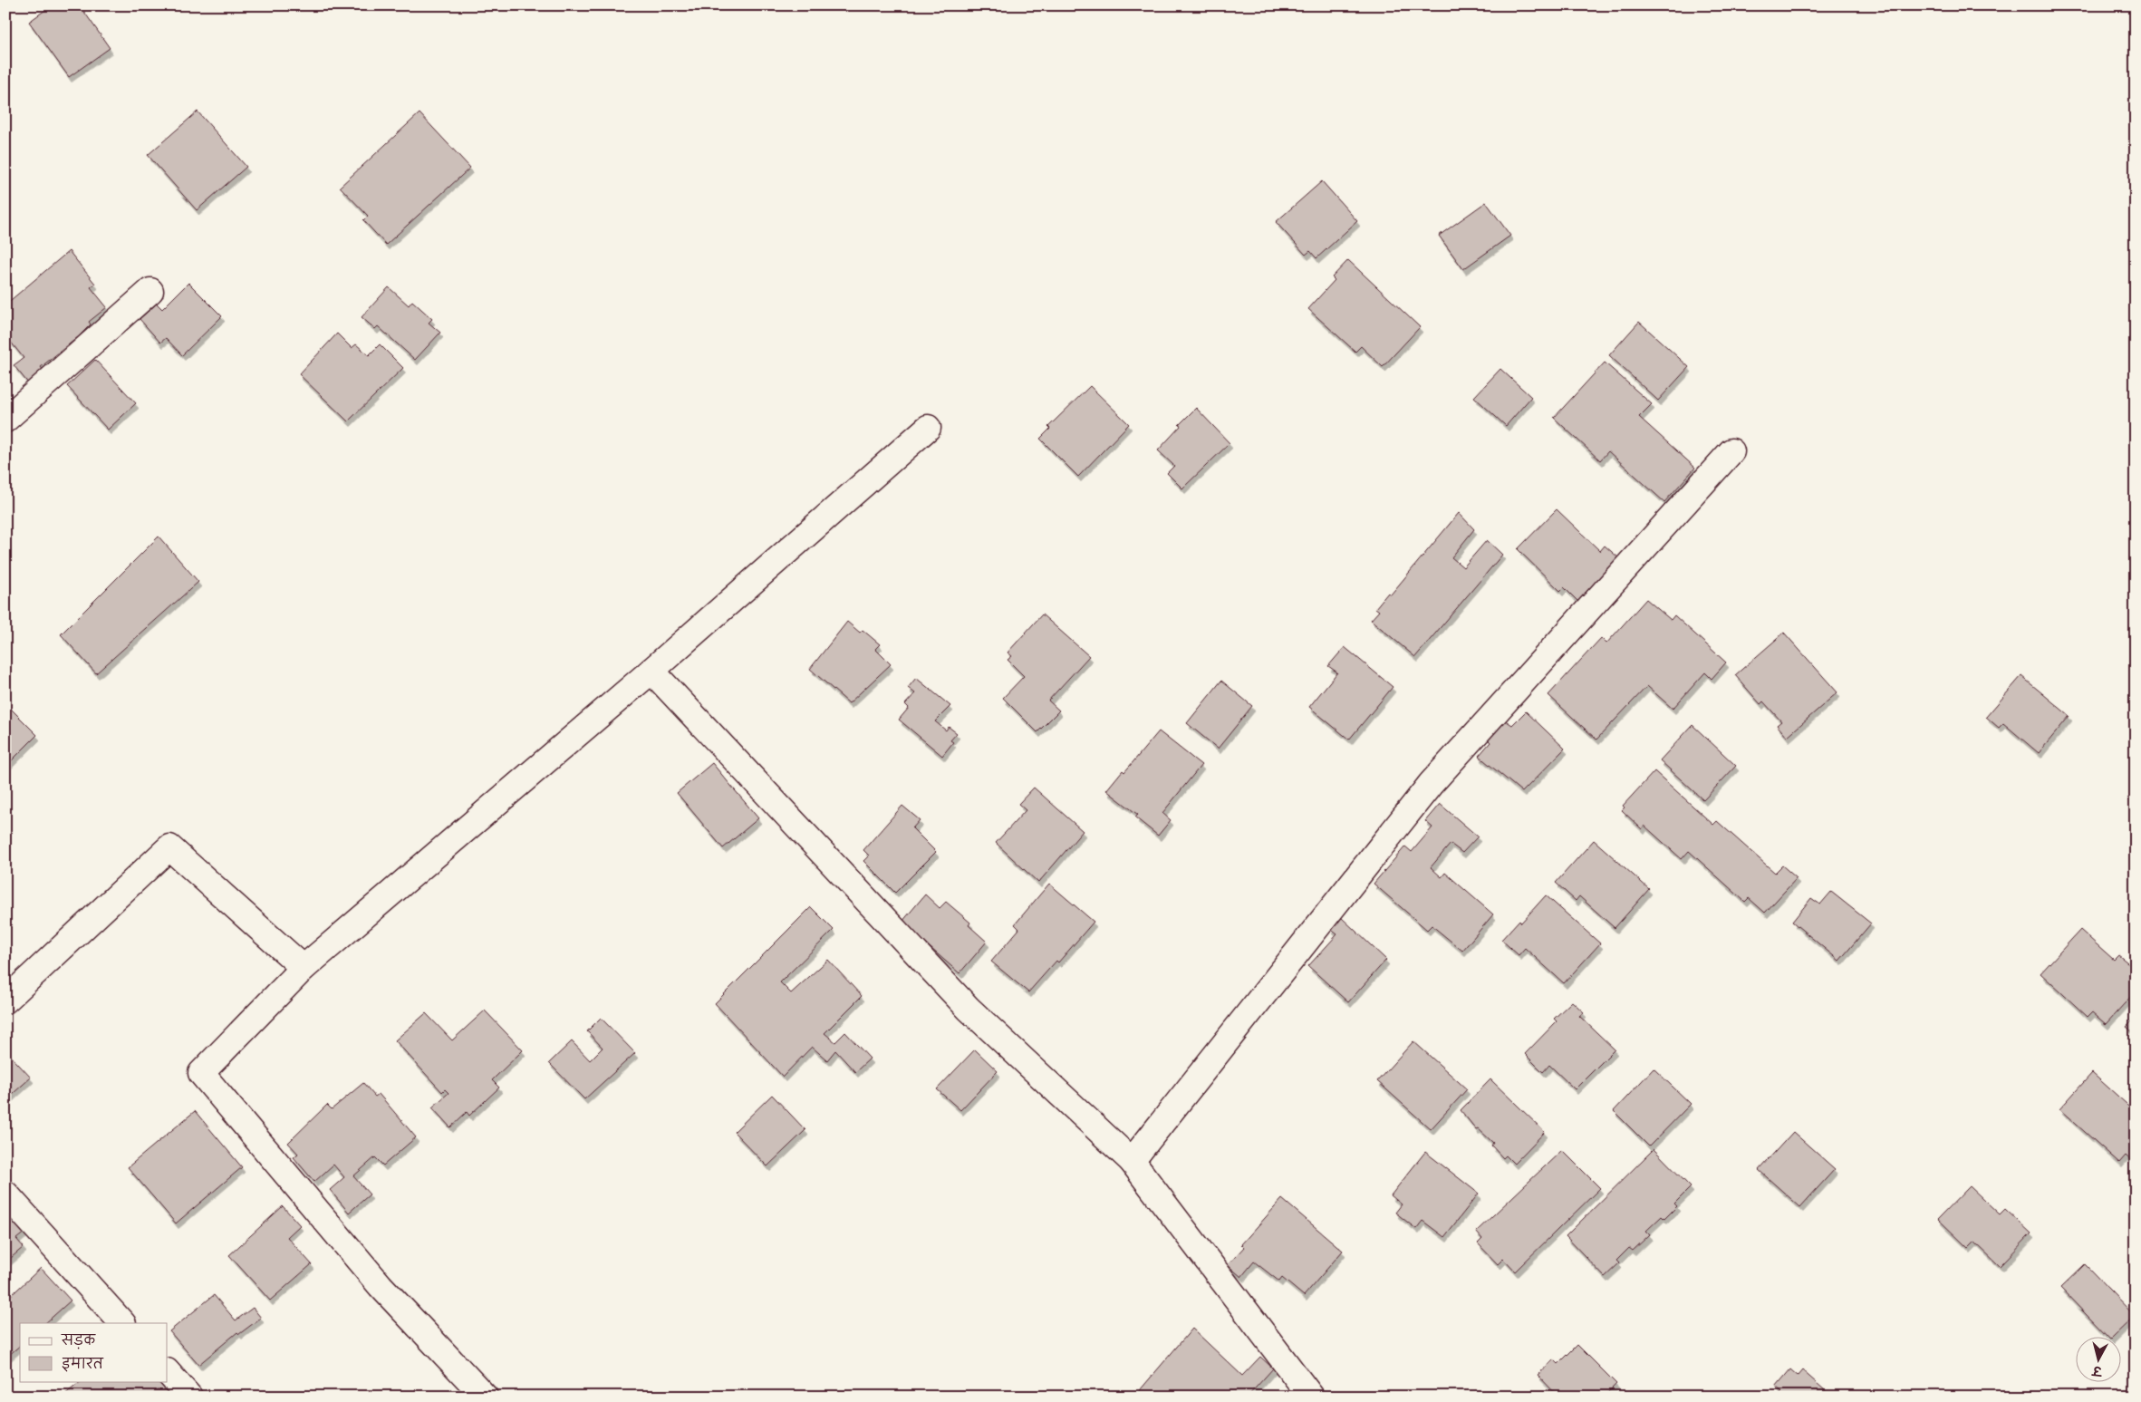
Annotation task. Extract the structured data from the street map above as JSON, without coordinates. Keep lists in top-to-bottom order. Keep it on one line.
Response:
{"legend":["सड़क","इमारत"],"north":"bottom"}
